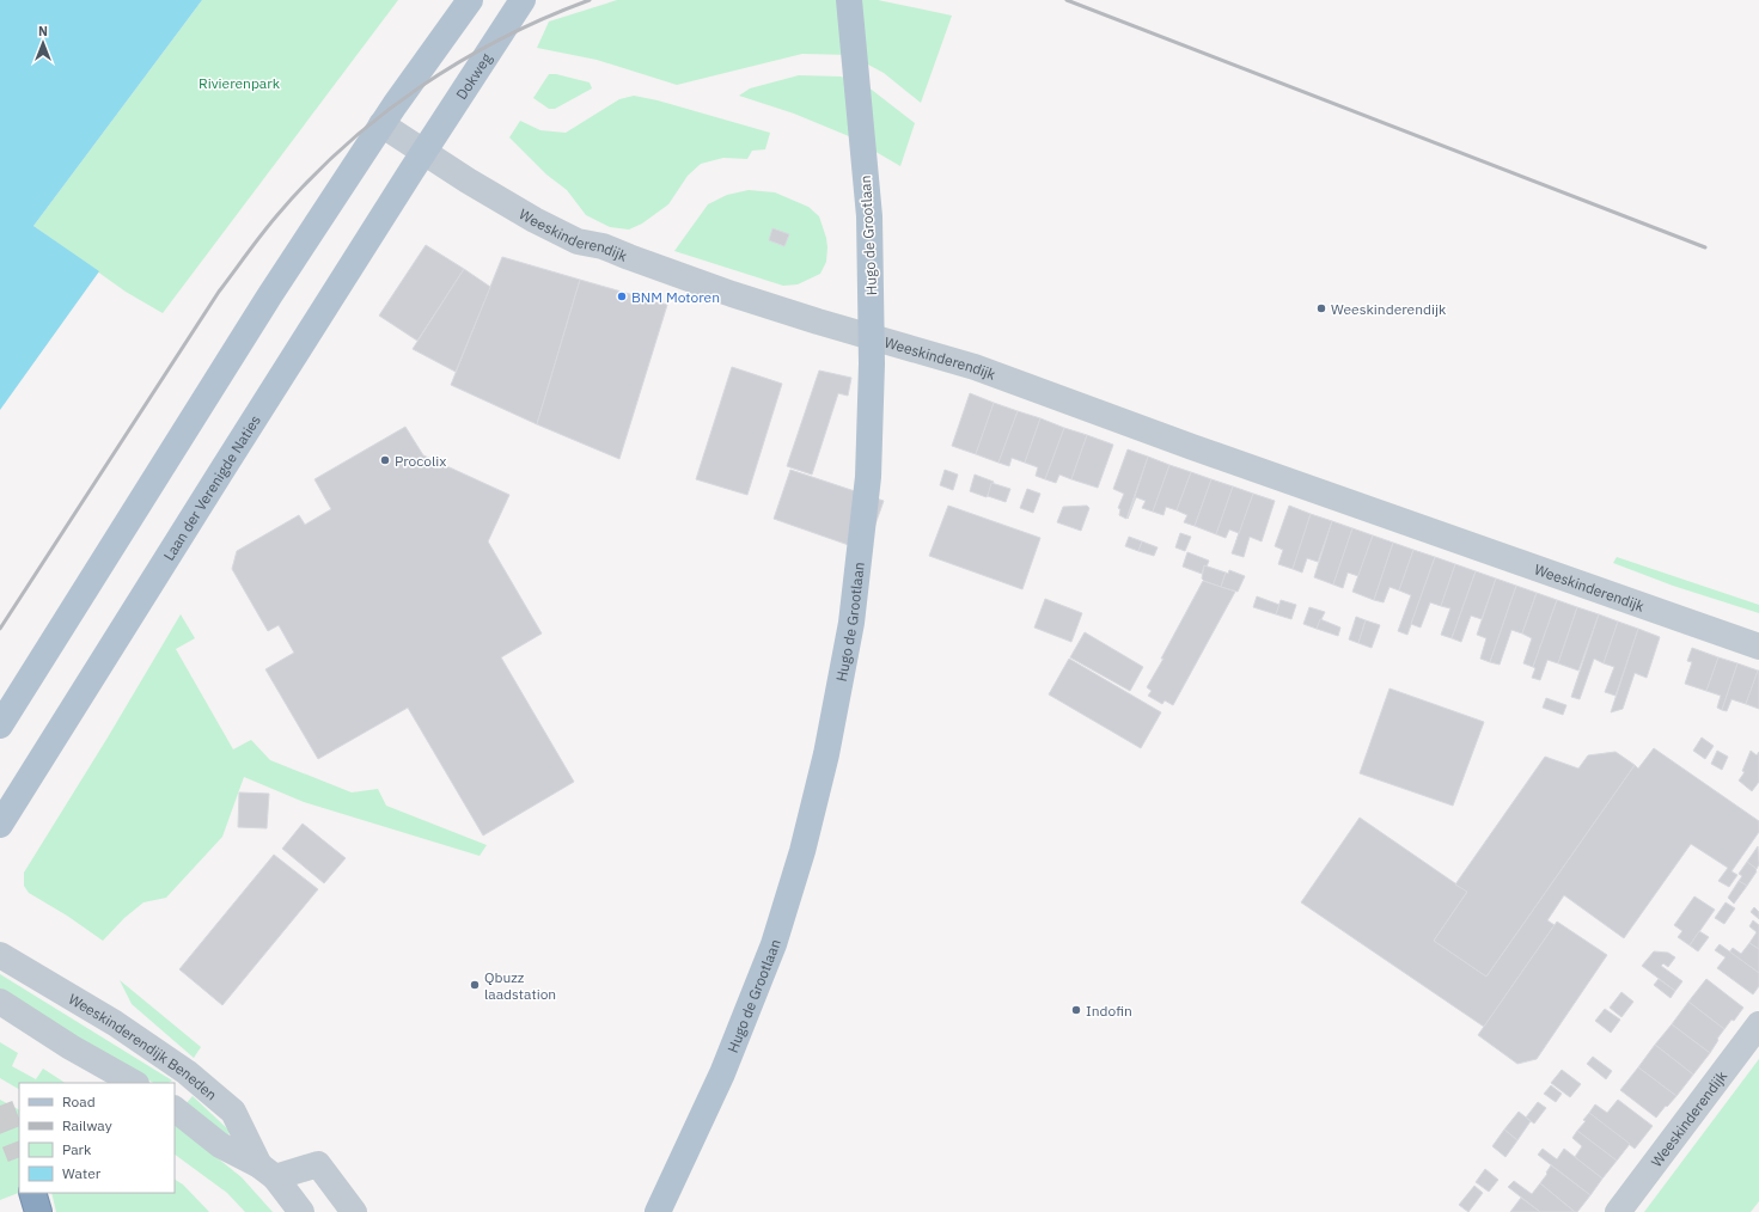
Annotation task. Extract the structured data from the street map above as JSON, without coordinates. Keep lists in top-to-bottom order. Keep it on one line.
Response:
{"streets":{"main road":["Dokweg","Hugo de Grootlaan","Laan der Verenigde Naties"],"street":["Weeskinderendijk","Weeskinderendijk Beneden"]},"crossings":[["Dokweg","Weeskinderendijk"],["Dokweg","Laan der Verenigde Naties"],["Weeskinderendijk","Laan der Verenigde Naties"]],"parks":["Rivierenpark"],"places":["BNM Motoren","Weeskinderendijk","Procolix","Qbuzz laadstation","Indofin"],"legend":["Road","Railway","Park","Water"],"north":"top"}
